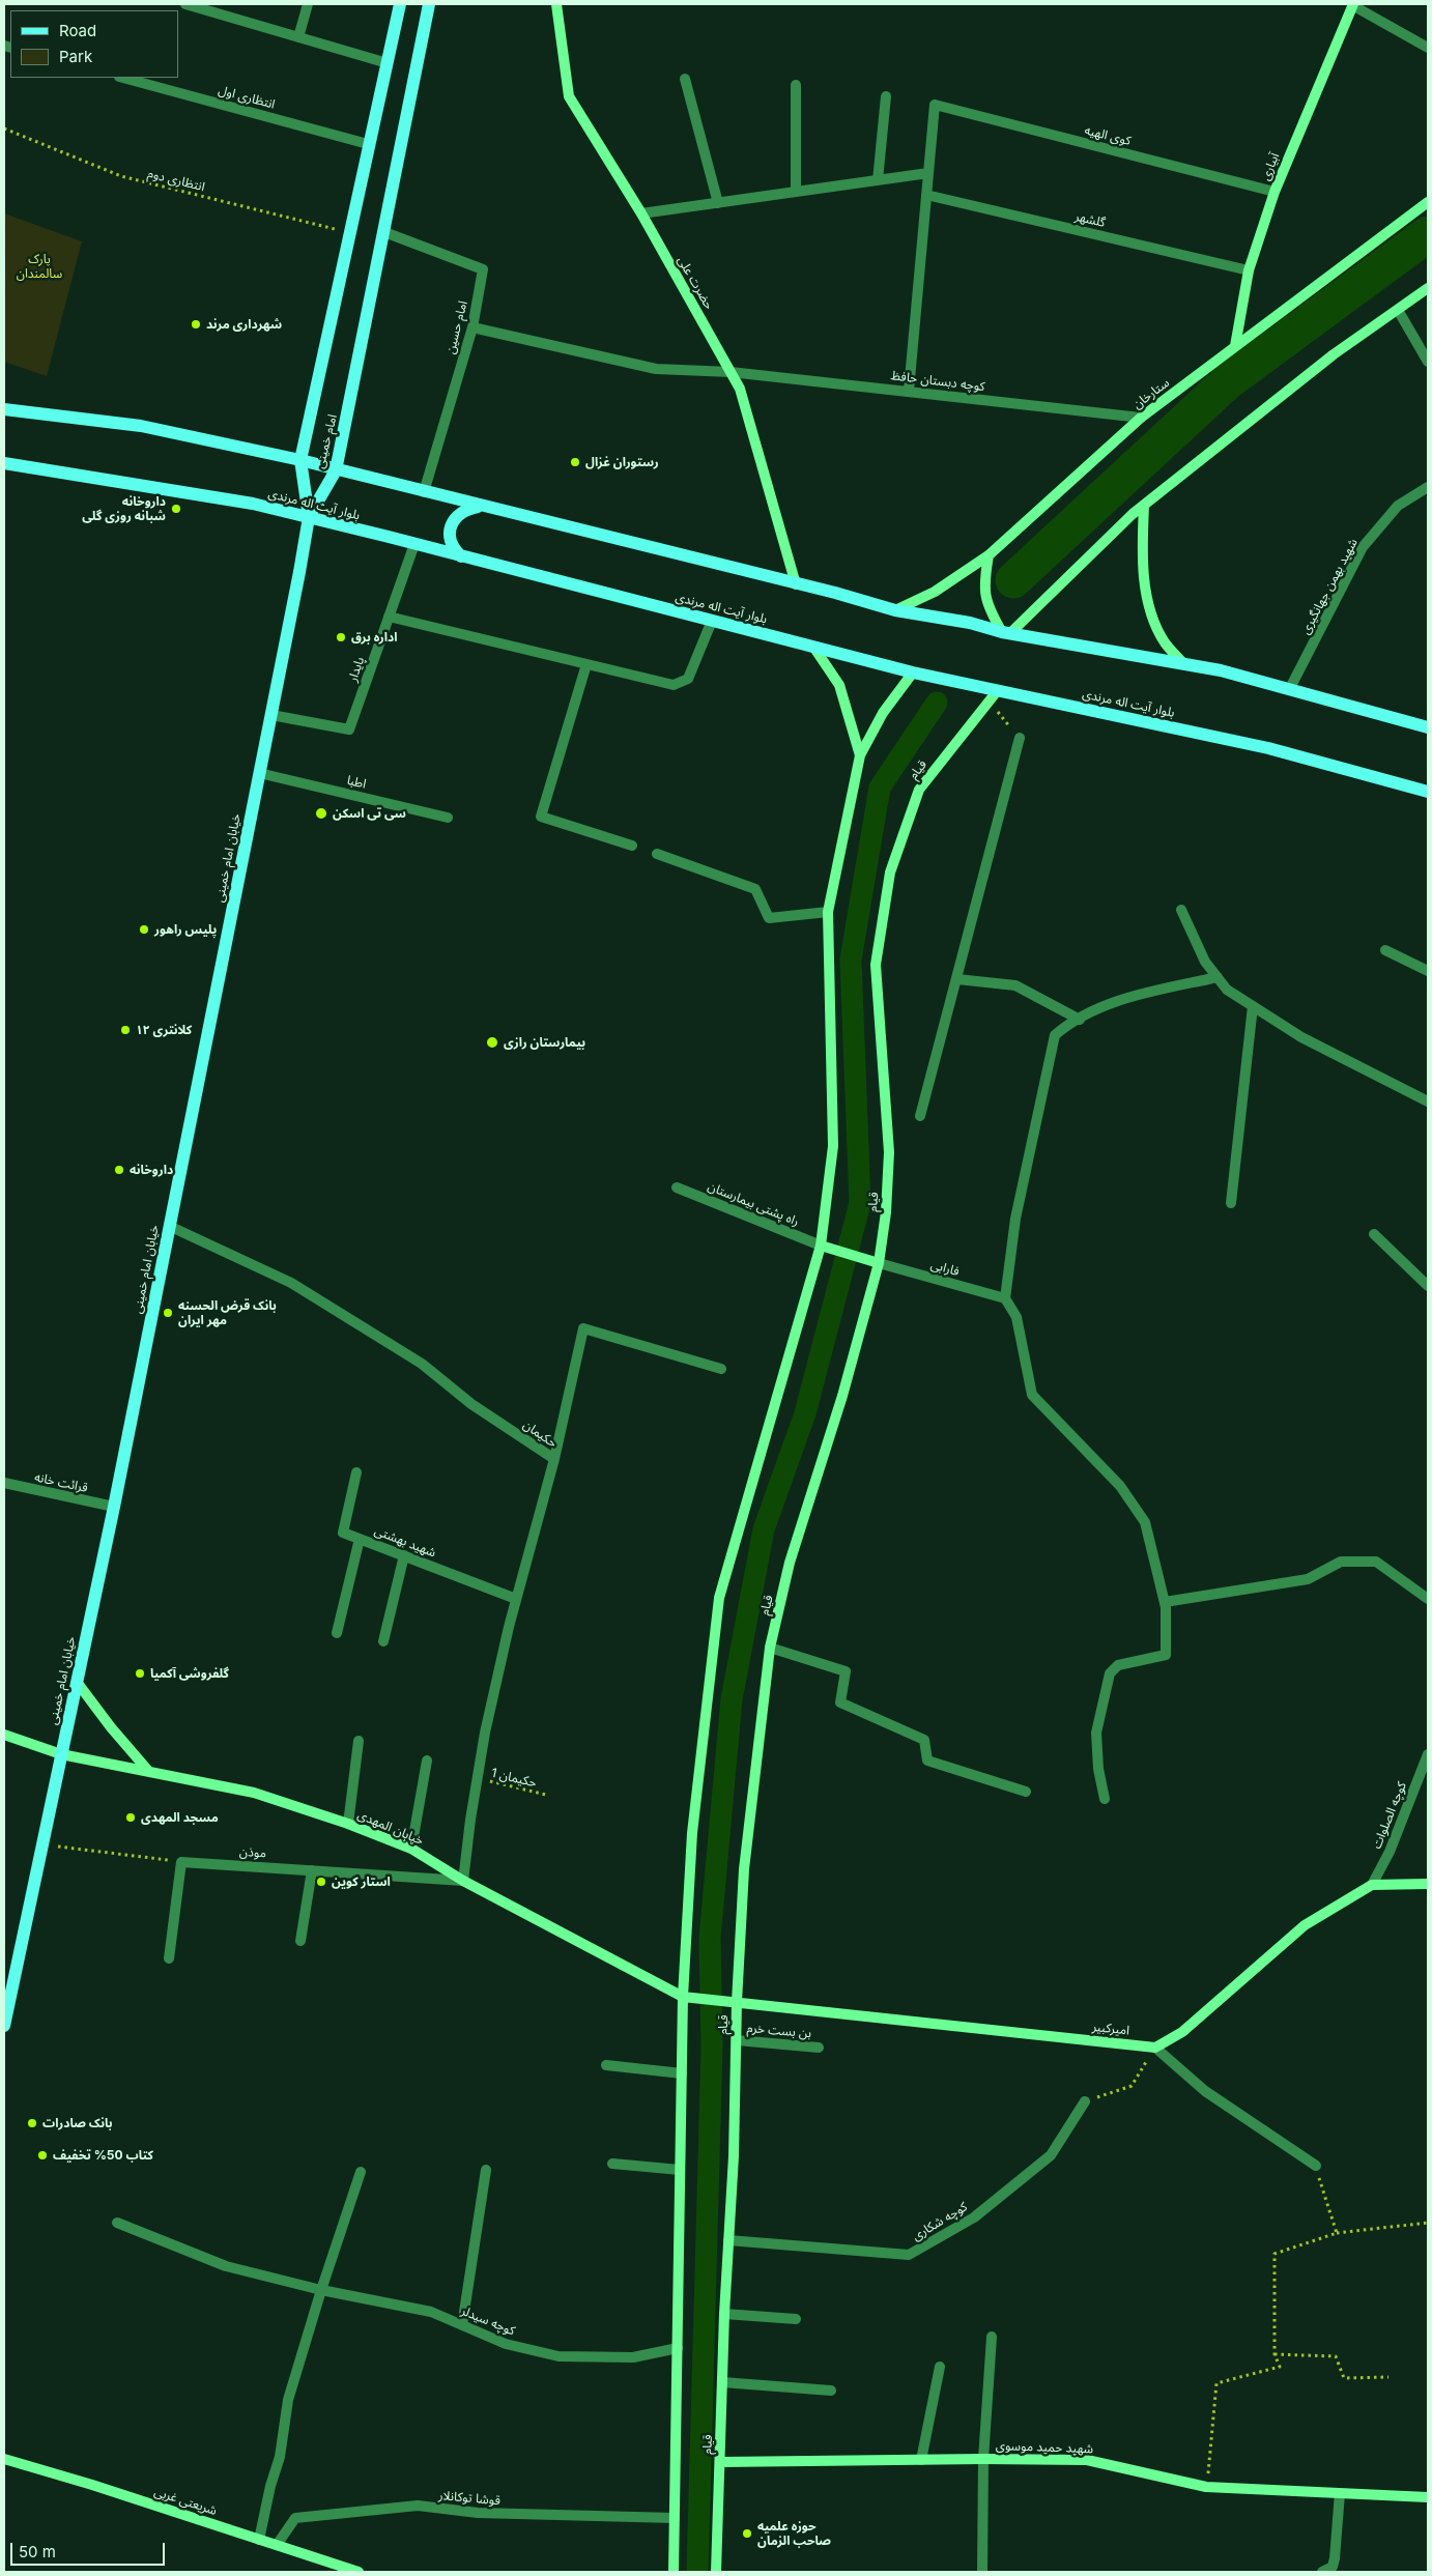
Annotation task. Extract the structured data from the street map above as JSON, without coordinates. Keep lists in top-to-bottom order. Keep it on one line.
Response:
{"streets":{"main road":["امام خمینی","بلوار آیت اله مرندی","خیابان امام خمینی"],"street":["انتظاری اول","کوی الهیه","آبیاری","گلشهر","حضرت علی","امام حسین","کوچه دبستان حافظ","ستارخان","شهید بهمن جهانگیری","پایدار","قیام","اطبا","راه پشتی بیمارستان","فارابی","حکیمان","قرائت خانه","شهید بهشتی","کوچه الصلوات","خیابان المهدی","موذن","امیرکبیر","بن بست خرم","کوچه شکاری","کوچه سیدلر","شهید حمید موسوی","قوشا توکانلار","شریعتی غربی"],"path":["انتظاری دوم","حکیمان 1"]},"crossings":[["انتظاری اول","امام خمینی"],["کوی الهیه","آبیاری"],["آبیاری","گلشهر"],["آبیاری","ستارخان"],["انتظاری دوم","امام خمینی"],["حضرت علی","کوچه دبستان حافظ"],["امام حسین","کوچه دبستان حافظ"],["امام حسین","امام خمینی"],["کوچه دبستان حافظ","ستارخان"],["امام خمینی","بلوار آیت اله مرندی"],["امام خمینی","خیابان امام خمینی"],["بلوار آیت اله مرندی","پایدار"],["بلوار آیت اله مرندی","قیام"],["بلوار آیت اله مرندی","خیابان امام خمینی"],["پایدار","خیابان امام خمینی"],["قیام","فارابی"],["قیام","امیرکبیر"],["قیام","بن بست خرم"],["قیام","کوچه شکاری"],["قیام","شهید حمید موسوی"],["اطبا","خیابان امام خمینی"],["خیابان امام خمینی","حکیمان"],["خیابان امام خمینی","قرائت خانه"],["خیابان امام خمینی","خیابان المهدی"],["حکیمان","شهید بهشتی"],["حکیمان","حکیمان 1"],["حکیمان","خیابان المهدی"],["حکیمان","موذن"],["خیابان المهدی","موذن"],["خیابان المهدی","امیرکبیر"],["قوشا توکانلار","شریعتی غربی"]],"parks":["پارک سالمندان"],"places":["شهرداری مرند","رستوران غزال","داروخانه شبانه روزی گلی","اداره برق","سی تی اسکن","پلیس راهور","کلانتری ۱۲","بیمارستان رازی","داروخانه","بانک قرض الحسنه مهر ایران","گلفروشی آکمیا","مسجد المهدی","استار کوین","بانک صادرات","کتاب 50% تخفیف","حوزه علمیه صاحب الزمان"],"legend":["Road","Park"],"scale_bar":"50 m"}
